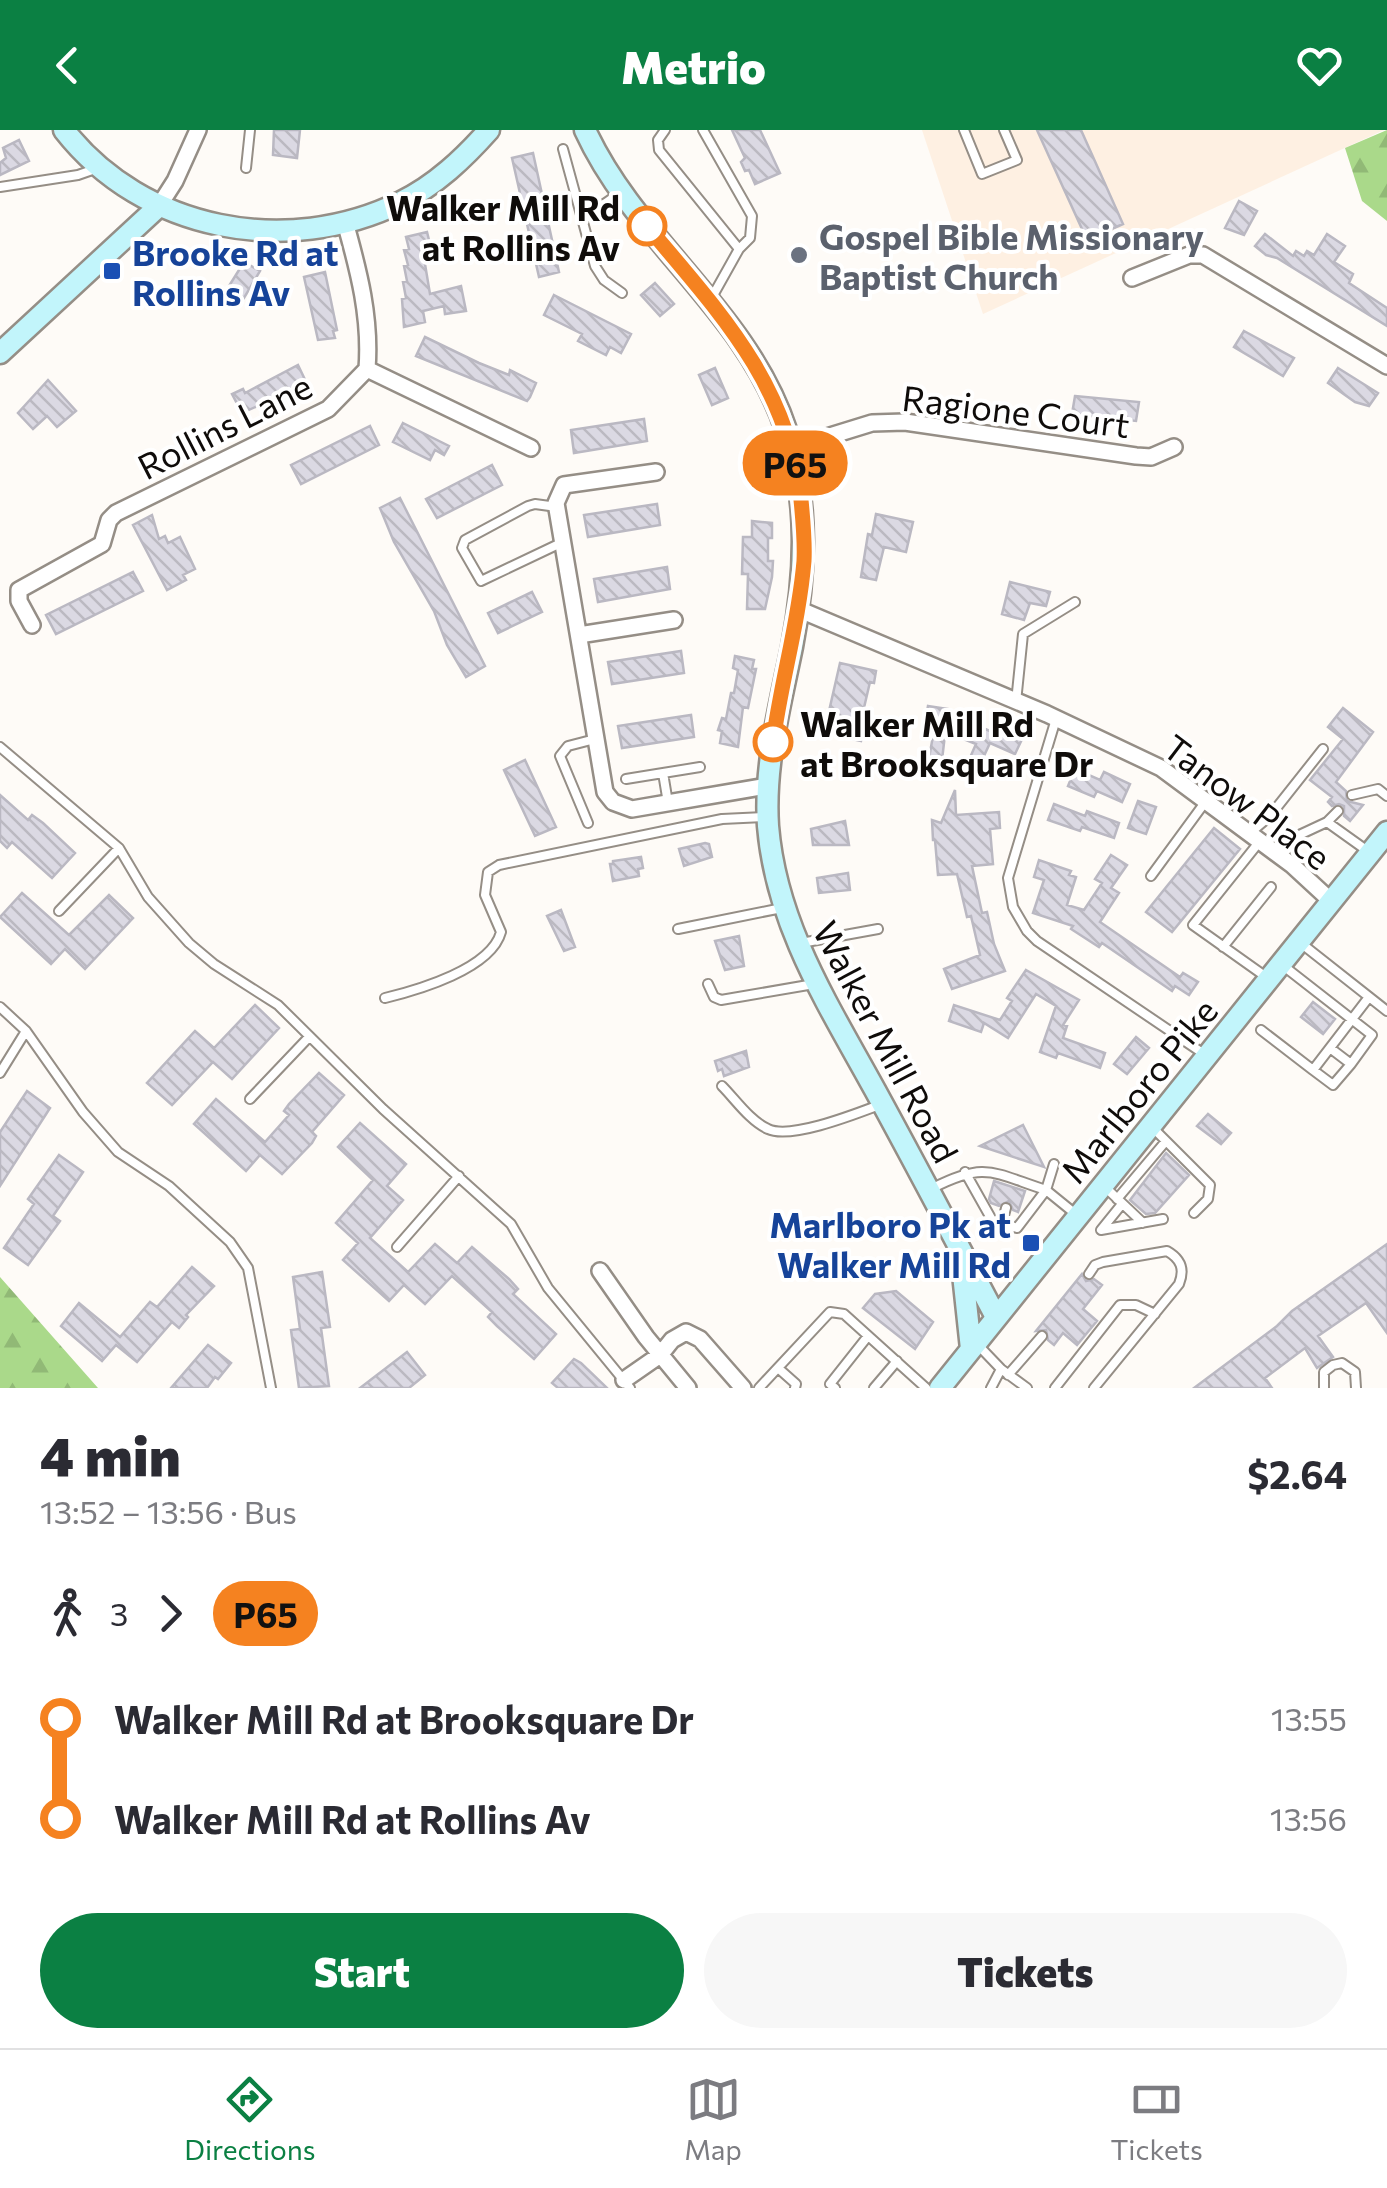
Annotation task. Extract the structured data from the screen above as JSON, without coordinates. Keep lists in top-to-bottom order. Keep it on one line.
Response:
{"streets":{"street":["Ragione Court","Rollins Lane","Tanow Place","Walker Mill Road","Marlboro Pike"]},"crossings":[["Ragione Court","Walker Mill Road"],["Tanow Place","Walker Mill Road"],["Tanow Place","Marlboro Pike"],["Walker Mill Road","Marlboro Pike"]],"places":{"other":["Walker Mill Rd at Rollins Av","Gospel Bible Missionary Baptist Church","Walker Mill Rd at Brooksquare Dr"],"transit":["Brooke Rd at Rollins Av","Marlboro Pk at Walker Mill Rd"]},"lines":["bus line P65"],"page":{"header":"Metrio","on_map":"P65","heading":["4 min","13:52 – 13:56 · Bus","$2.64"],"legs":["3","P65"],"list":[{"name":"Walker Mill Rd at Brooksquare Dr","value":"13:55"},{"name":"Walker Mill Rd at Rollins Av","value":"13:56"}],"buttons":["Start","Tickets"],"tabs":["Directions","Map","Tickets"]}}
